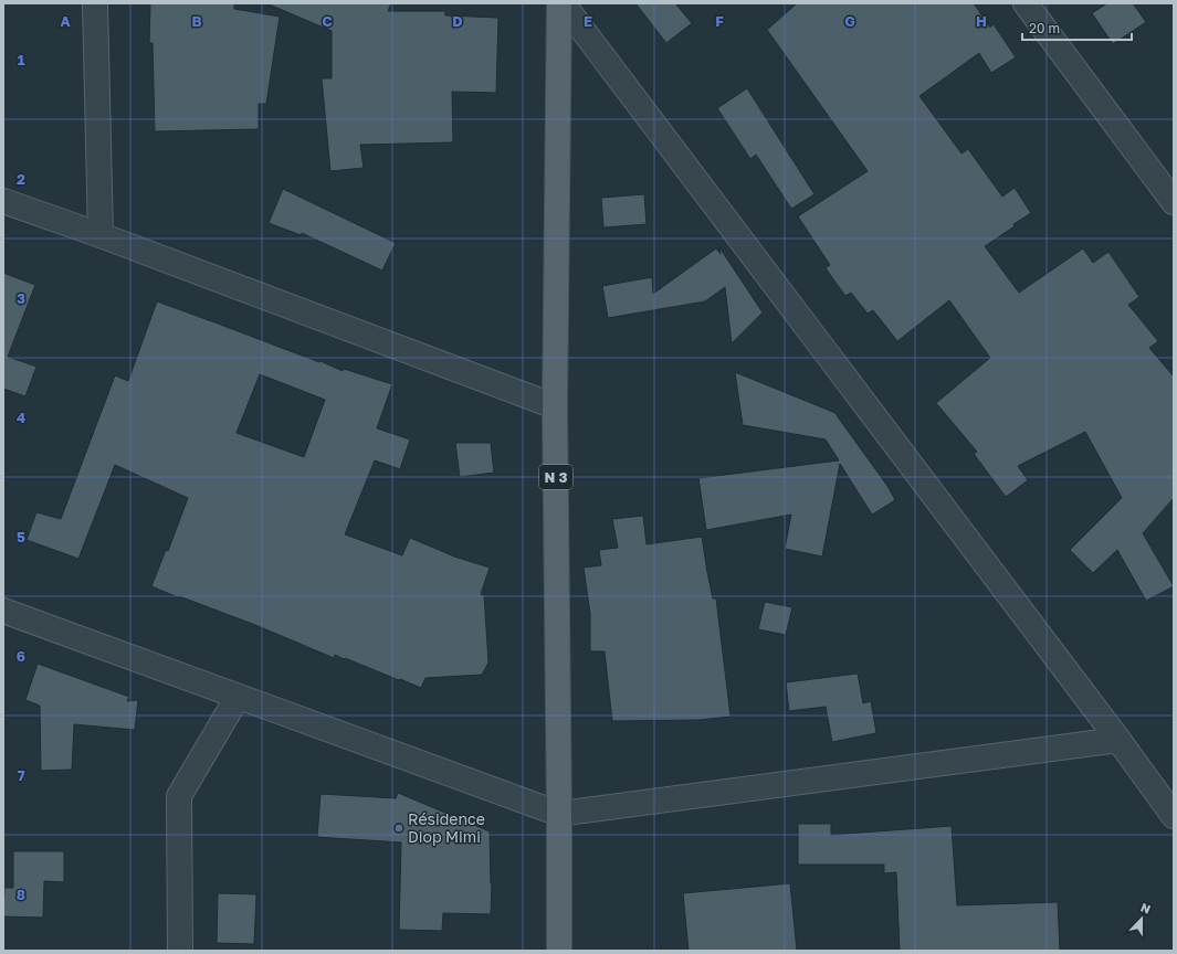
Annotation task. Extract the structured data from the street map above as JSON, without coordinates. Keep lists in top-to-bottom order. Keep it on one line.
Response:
{"streets":{"main road":["N 3"]},"places":["Résidence Diop Mimi"],"scale_bar":"20 m","north":"top","grid":{"columns":["A","B","C","D","E","F","G","H"],"rows":["1","2","3","4","5","6","7","8"]}}
